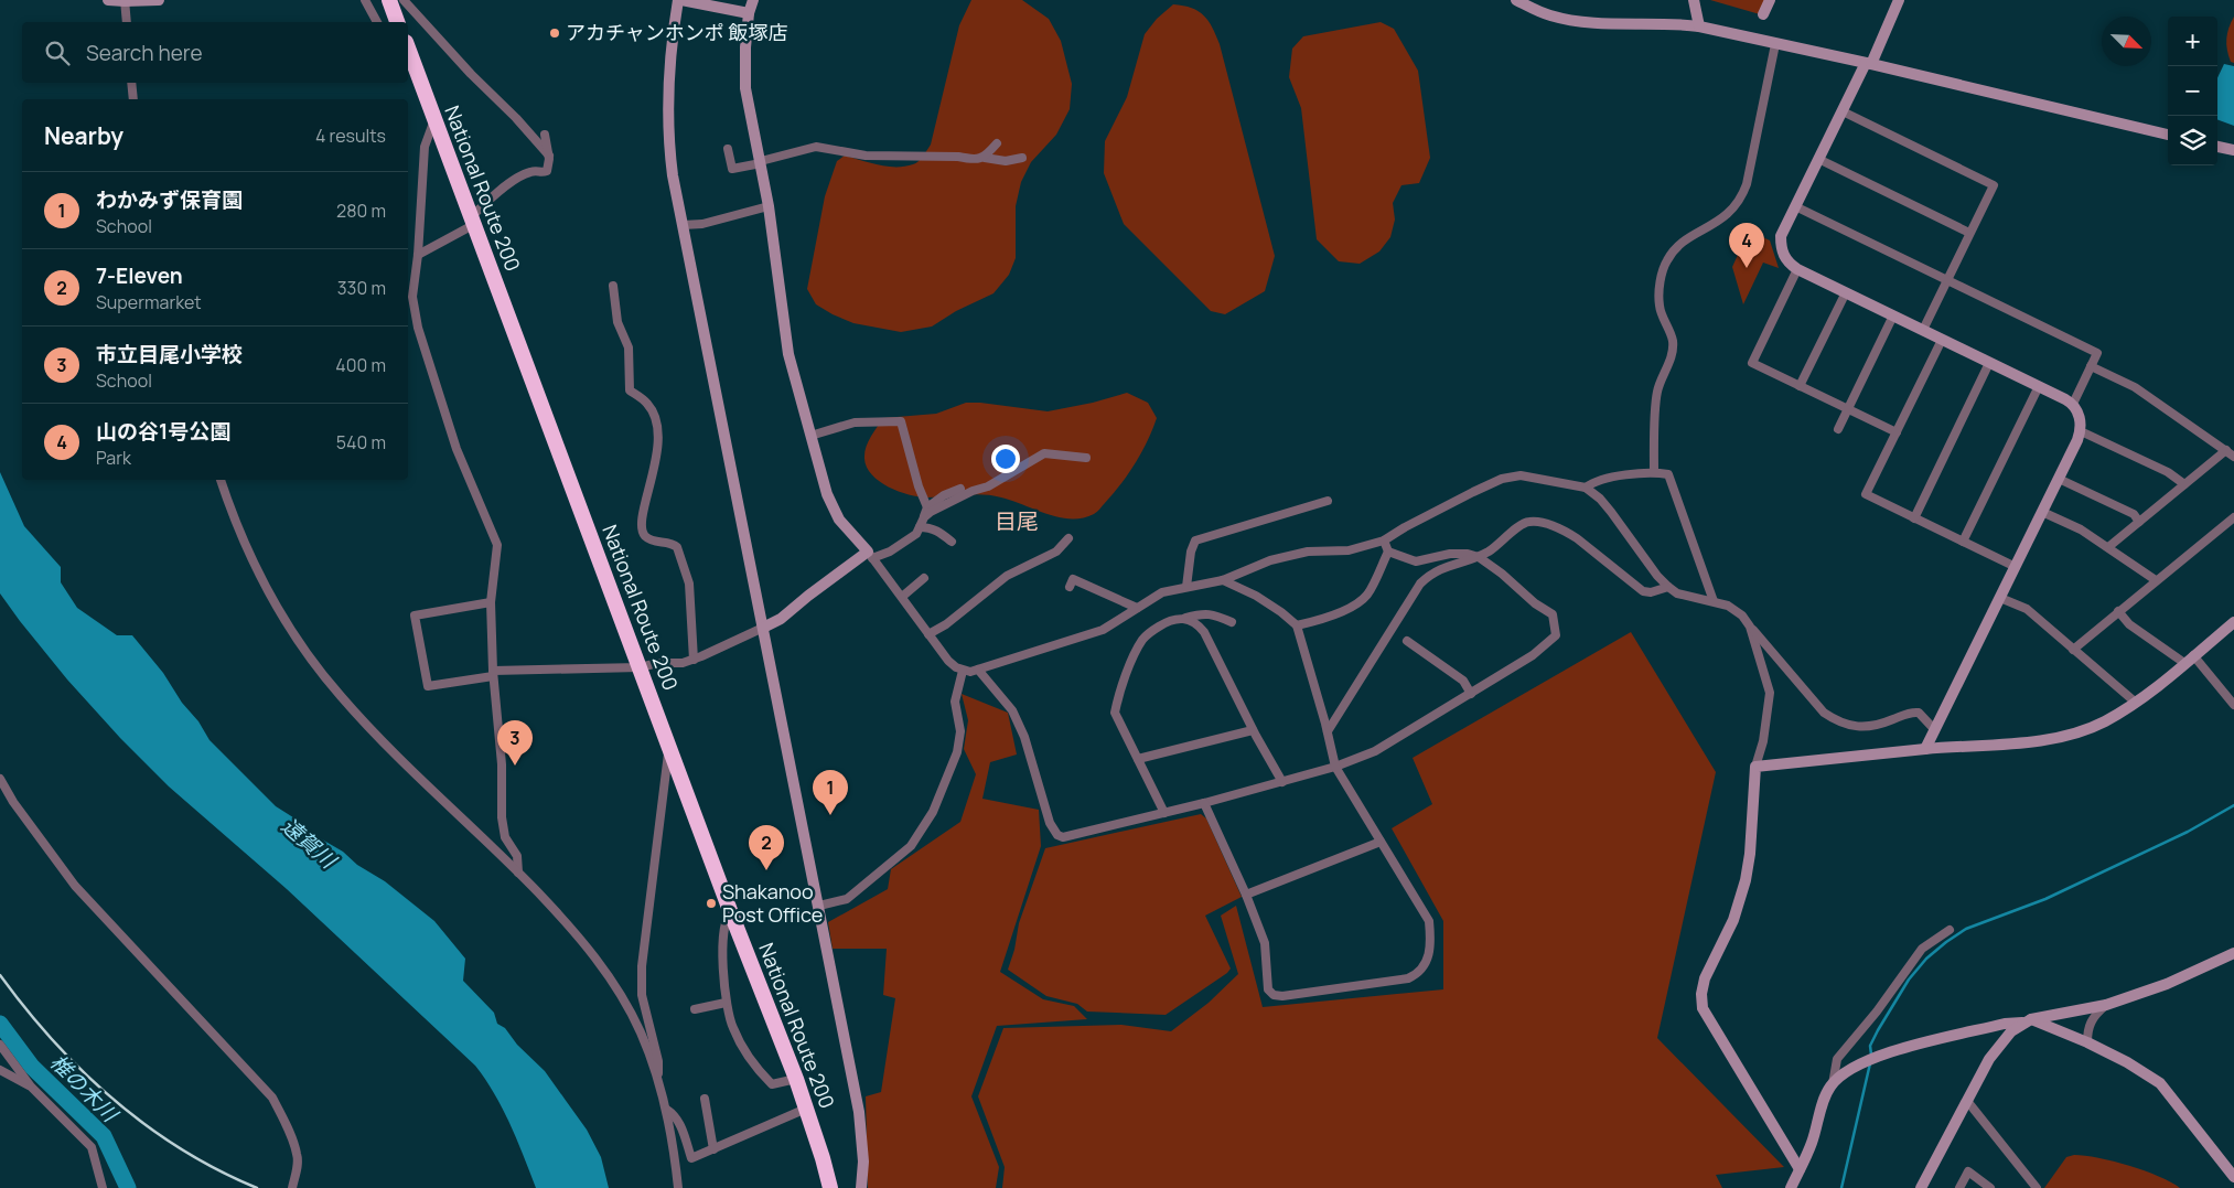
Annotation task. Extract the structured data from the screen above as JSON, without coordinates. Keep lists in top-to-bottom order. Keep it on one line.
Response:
{"streets":{"highway":["National Route 200"]},"districts":["目尾"],"water":["遠賀川","椎の木川"],"places":["アカチャンホンポ 飯塚店","Shakanoo Post Office"],"north":"bottom right","page":{"map_buttons":["+","−"],"search":"Search here","heading":["Nearby","4 results"],"list":[{"mark":"1","name":"わかみず保育園","note":"School","value":"280 m"},{"mark":"2","name":"7-Eleven","note":"Supermarket","value":"330 m"},{"mark":"3","name":"市立目尾小学校","note":"School","value":"400 m"},{"mark":"4","name":"山の谷1号公園","note":"Park","value":"540 m"}],"pins":["4","3","1","2"]}}
